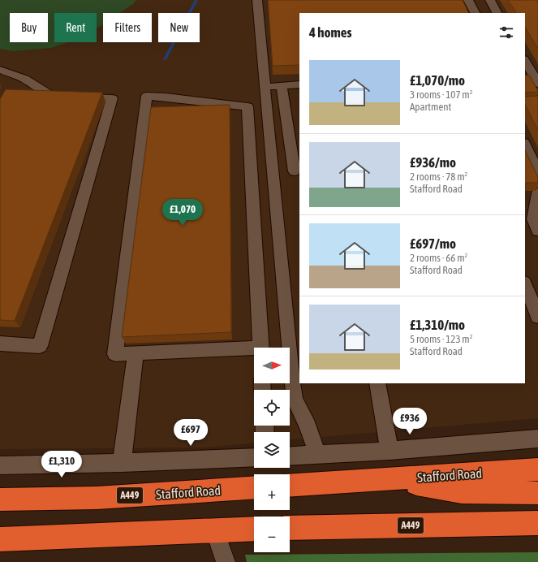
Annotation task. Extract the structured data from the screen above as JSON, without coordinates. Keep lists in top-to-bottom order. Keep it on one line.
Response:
{"streets":{"highway":["Stafford Road","A449"]},"north":"right","page":{"chip":["Buy","Rent","Filters","New"],"heading":"4 homes","list":[{"name":"£1,070/mo","note":"3 rooms · 107 m² · Apartment"},{"name":"£936/mo","note":"2 rooms · 78 m² · Stafford Road"},{"name":"£697/mo","note":"2 rooms · 66 m² · Stafford Road"},{"name":"£1,310/mo","note":"5 rooms · 123 m² · Stafford Road"}],"price":["£1,070","£936","£697","£1,310"],"map_buttons":["+","−"]}}
